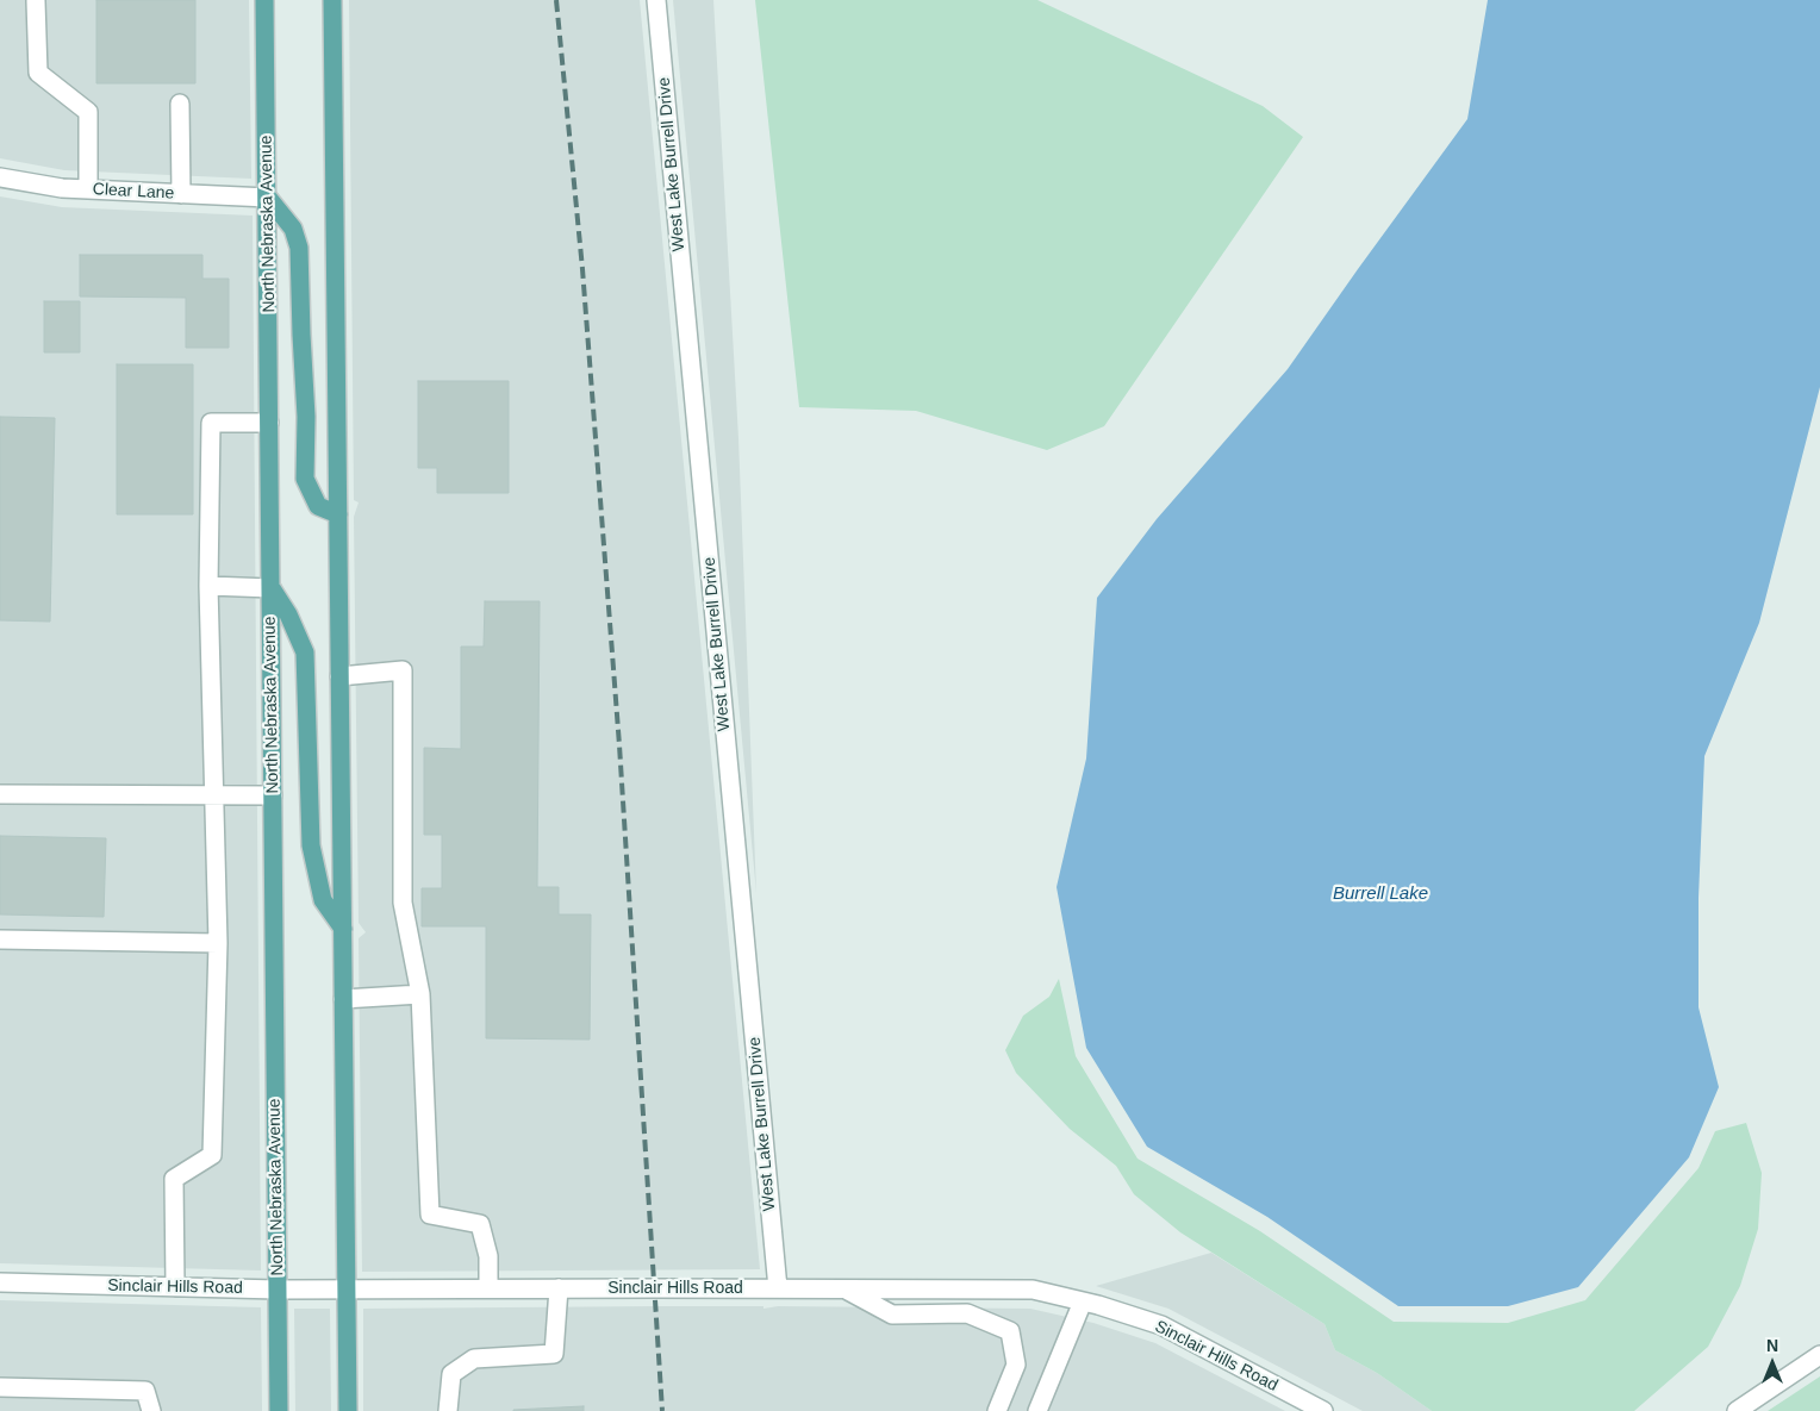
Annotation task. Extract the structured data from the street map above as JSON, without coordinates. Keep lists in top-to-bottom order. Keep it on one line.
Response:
{"streets":{"main road":["North Nebraska Avenue"],"street":["West Lake Burrell Drive","Clear Lane","Sinclair Hills Road"]},"crossings":[["West Lake Burrell Drive","Sinclair Hills Road"],["Clear Lane","North Nebraska Avenue"],["North Nebraska Avenue","Sinclair Hills Road"]],"water":["Burrell Lake"],"north":"top"}
